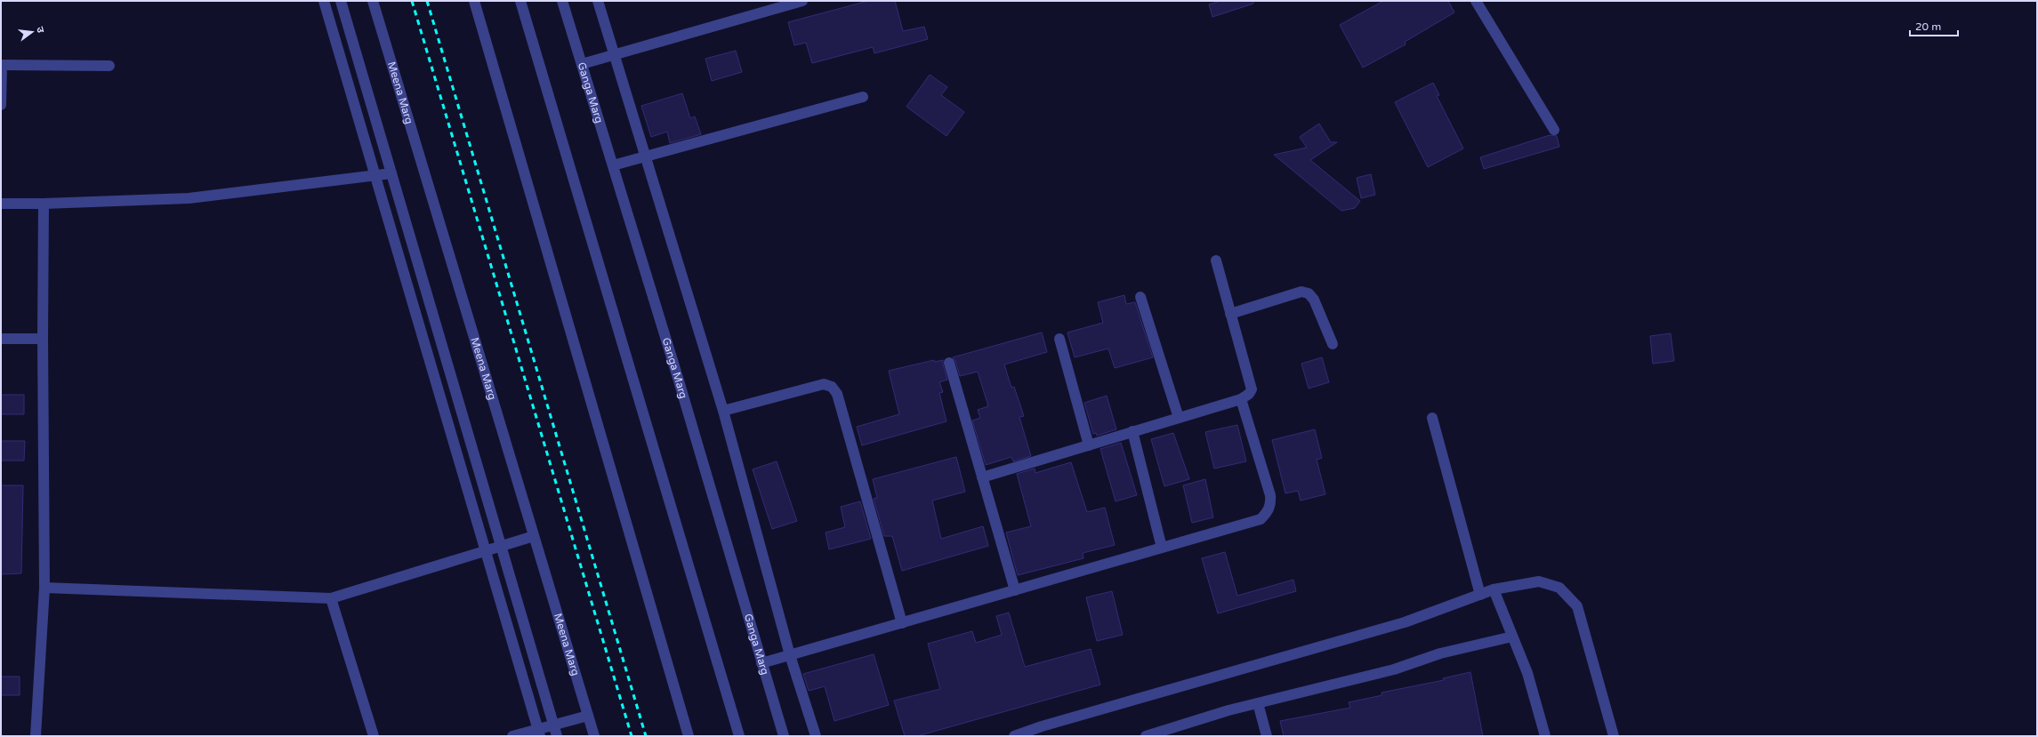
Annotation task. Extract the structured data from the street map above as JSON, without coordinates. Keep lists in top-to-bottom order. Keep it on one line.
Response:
{"streets":{"street":["Meena Marg","Ganga Marg"]},"scale_bar":"20 m","north":"right"}
